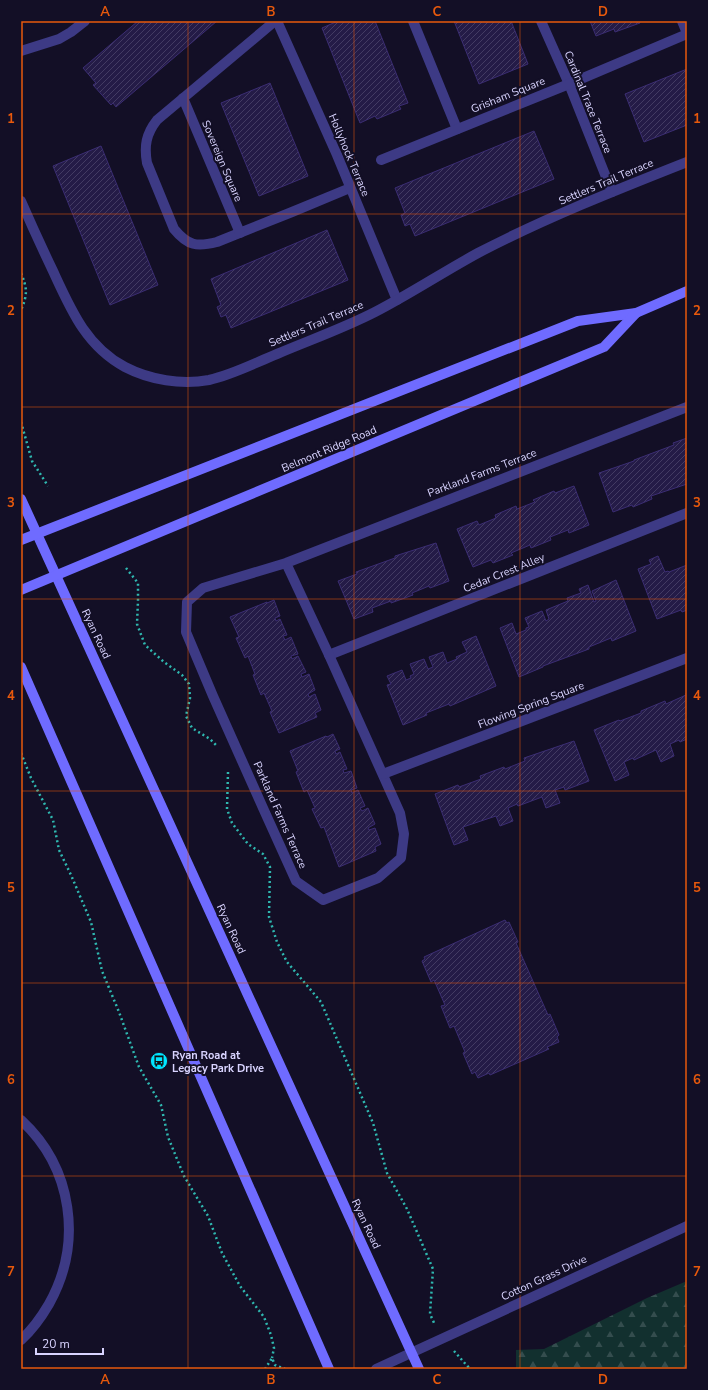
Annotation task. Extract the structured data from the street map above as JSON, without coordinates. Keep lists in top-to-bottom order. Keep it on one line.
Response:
{"streets":{"main road":["Belmont Ridge Road","Ryan Road"],"street":["Grisham Square","Cardinal Trace Terrace","Hollyhock Terrace","Sovereign Square","Settlers Trail Terrace","Parkland Farms Terrace","Cedar Crest Alley","Flowing Spring Square","Cotton Grass Drive"]},"crossings":[["Grisham Square","Cardinal Trace Terrace"],["Cardinal Trace Terrace","Settlers Trail Terrace"],["Hollyhock Terrace","Settlers Trail Terrace"],["Belmont Ridge Road","Ryan Road"],["Parkland Farms Terrace","Cedar Crest Alley"],["Parkland Farms Terrace","Flowing Spring Square"],["Ryan Road","Cotton Grass Drive"]],"places":{"bus stop":["Ryan Road at Legacy Park Drive"]},"scale_bar":"20 m","grid":{"columns":["A","B","C","D"],"rows":["1","2","3","4","5","6","7"]}}
